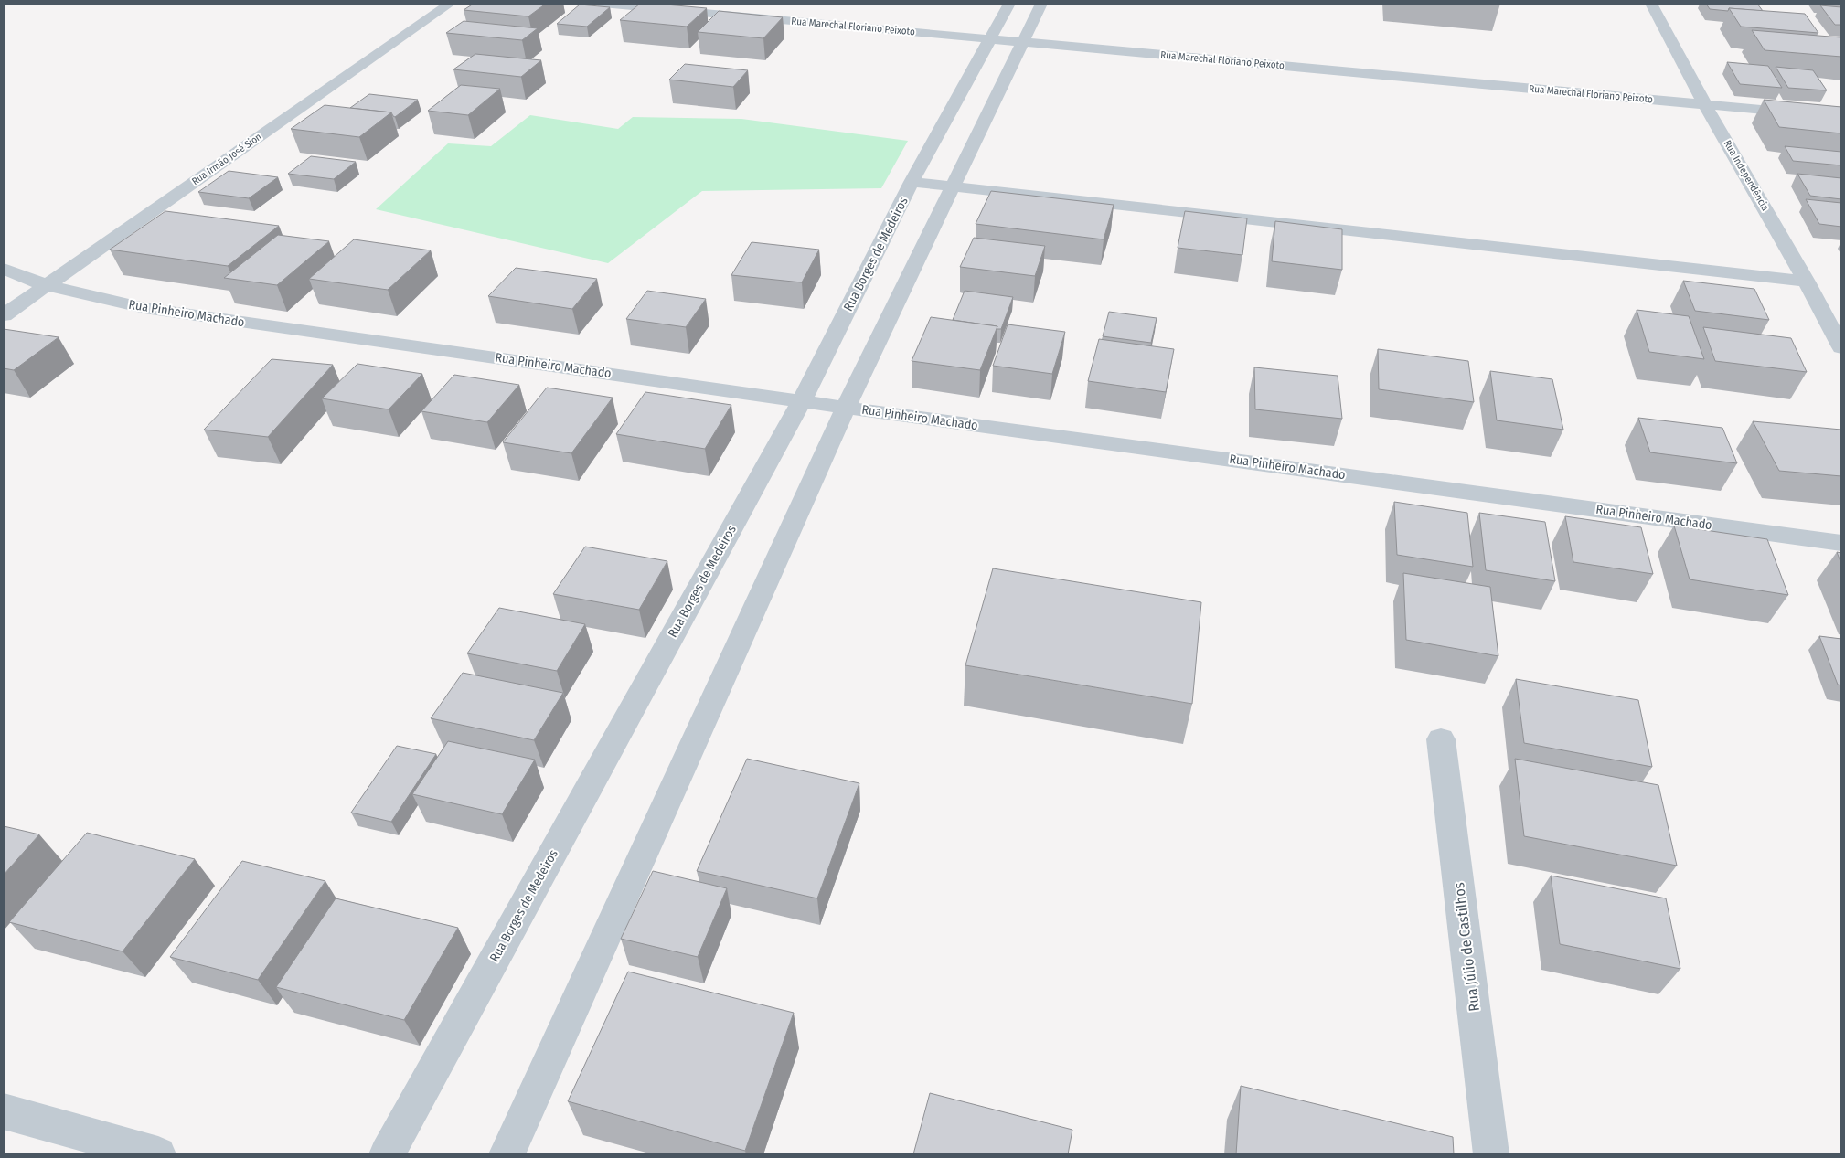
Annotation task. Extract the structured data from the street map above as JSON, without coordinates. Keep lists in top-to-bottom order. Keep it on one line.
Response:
{"streets":{"street":["Rua Marechal Floriano Peixoto","Rua Irmão José Sion","Rua Independência","Rua Borges de Medeiros","Rua Pinheiro Machado","Rua Júlio de Castilhos"]},"crossings":[["Rua Marechal Floriano Peixoto","Rua Independência"],["Rua Marechal Floriano Peixoto","Rua Borges de Medeiros"],["Rua Irmão José Sion","Rua Pinheiro Machado"],["Rua Borges de Medeiros","Rua Pinheiro Machado"]]}
